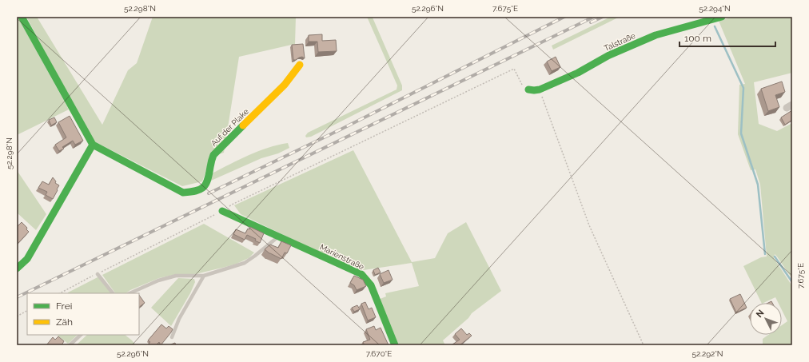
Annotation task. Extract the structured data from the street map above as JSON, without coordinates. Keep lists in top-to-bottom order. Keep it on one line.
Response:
{"streets":{"street":["Talstraße","Auf der Plake","Marienstraße"]},"legend":["Frei","Zäh"],"scale_bar":"100 m","north":"top left","coordinates":["52.298°N","52.296°N","7.675°E","52.294°N","7.670°E","52.292°N"]}
